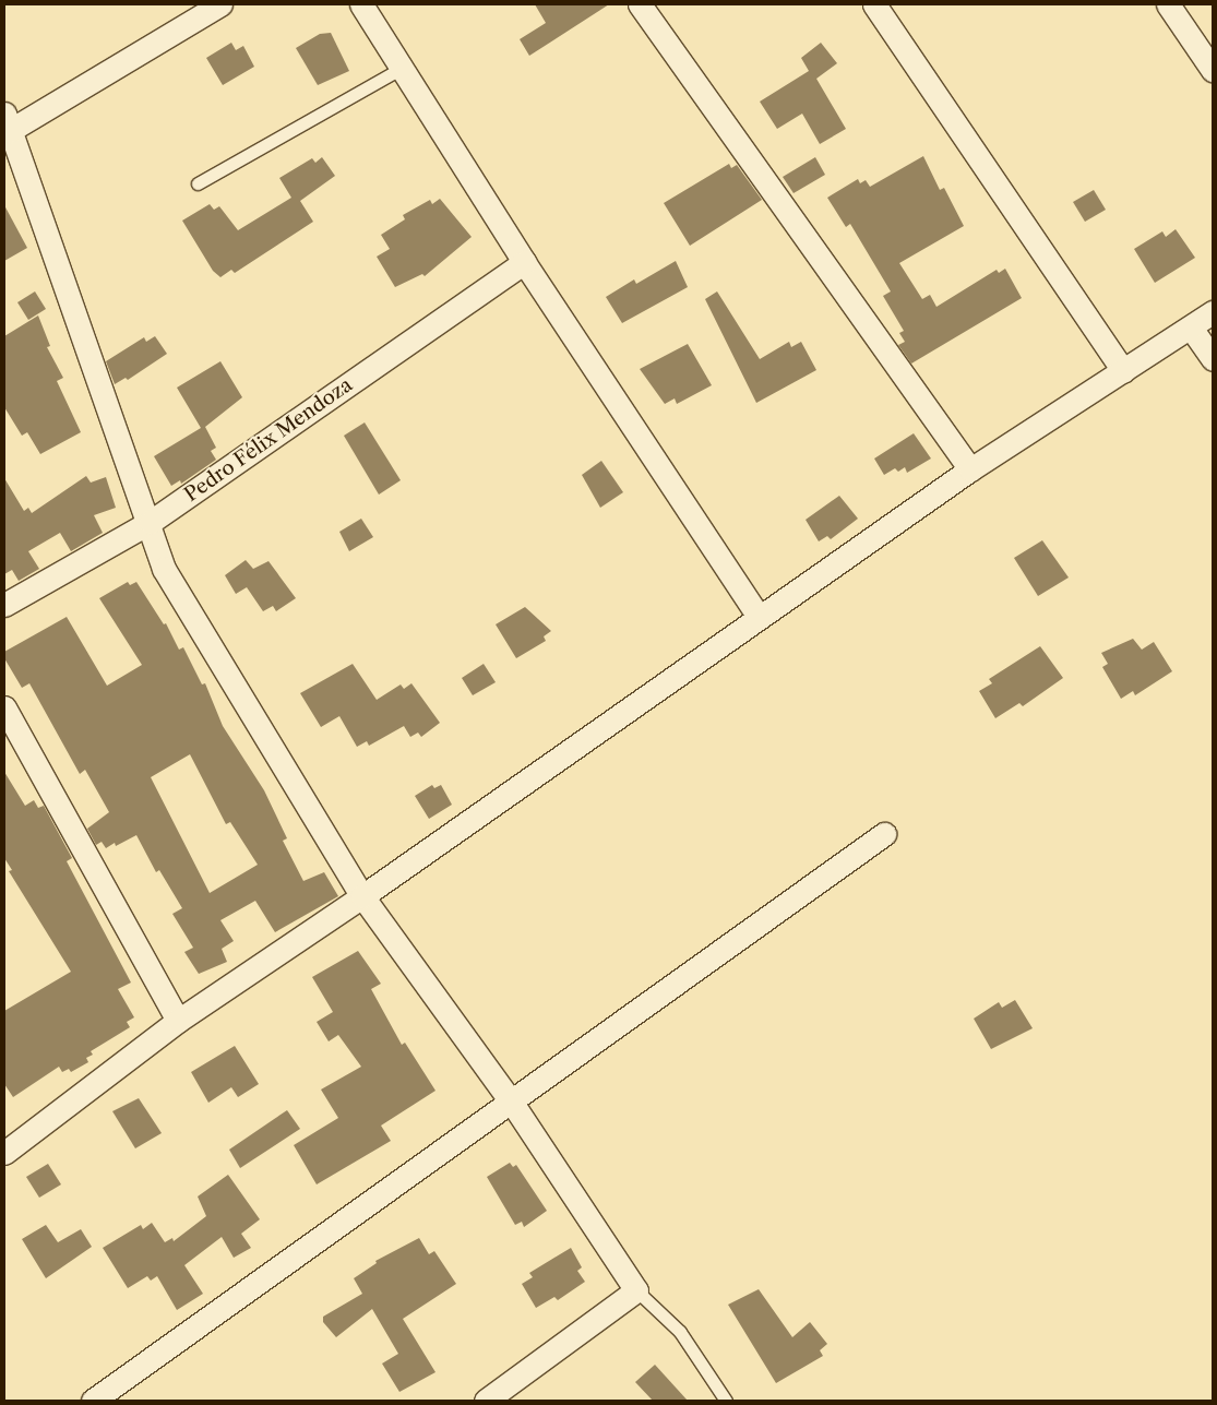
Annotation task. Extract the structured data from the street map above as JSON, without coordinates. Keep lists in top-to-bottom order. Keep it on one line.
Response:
{"streets":{"street":["Pedro Félix Mendoza"]}}
